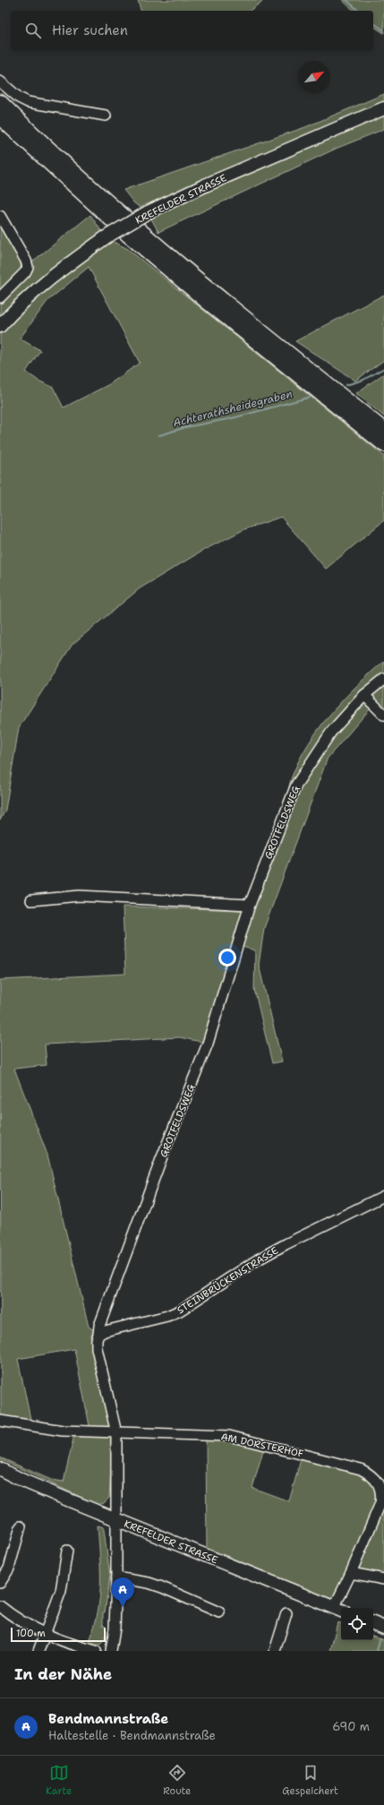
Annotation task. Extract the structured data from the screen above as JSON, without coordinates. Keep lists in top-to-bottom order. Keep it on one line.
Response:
{"streets":{"main road":["KREFELDER STRASSE"],"street":["GROTFELDSWEG","STEINBRÜCKENSTRASSE","AM DORSTERHOF"]},"crossings":[["KREFELDER STRASSE","AM DORSTERHOF"],["GROTFELDSWEG","STEINBRÜCKENSTRASSE"]],"water":["Achterathsheidegraben"],"scale_bar":"100 m","north":"top right","page":{"search":"Hier suchen","pins":"A","scale":"100 m","heading":"In der Nähe","list":[{"mark":"A","name":"Bendmannstraße","note":"Haltestelle · Bendmannstraße","value":"690 m"}],"nav":["Karte","Route","Gespeichert"]}}
